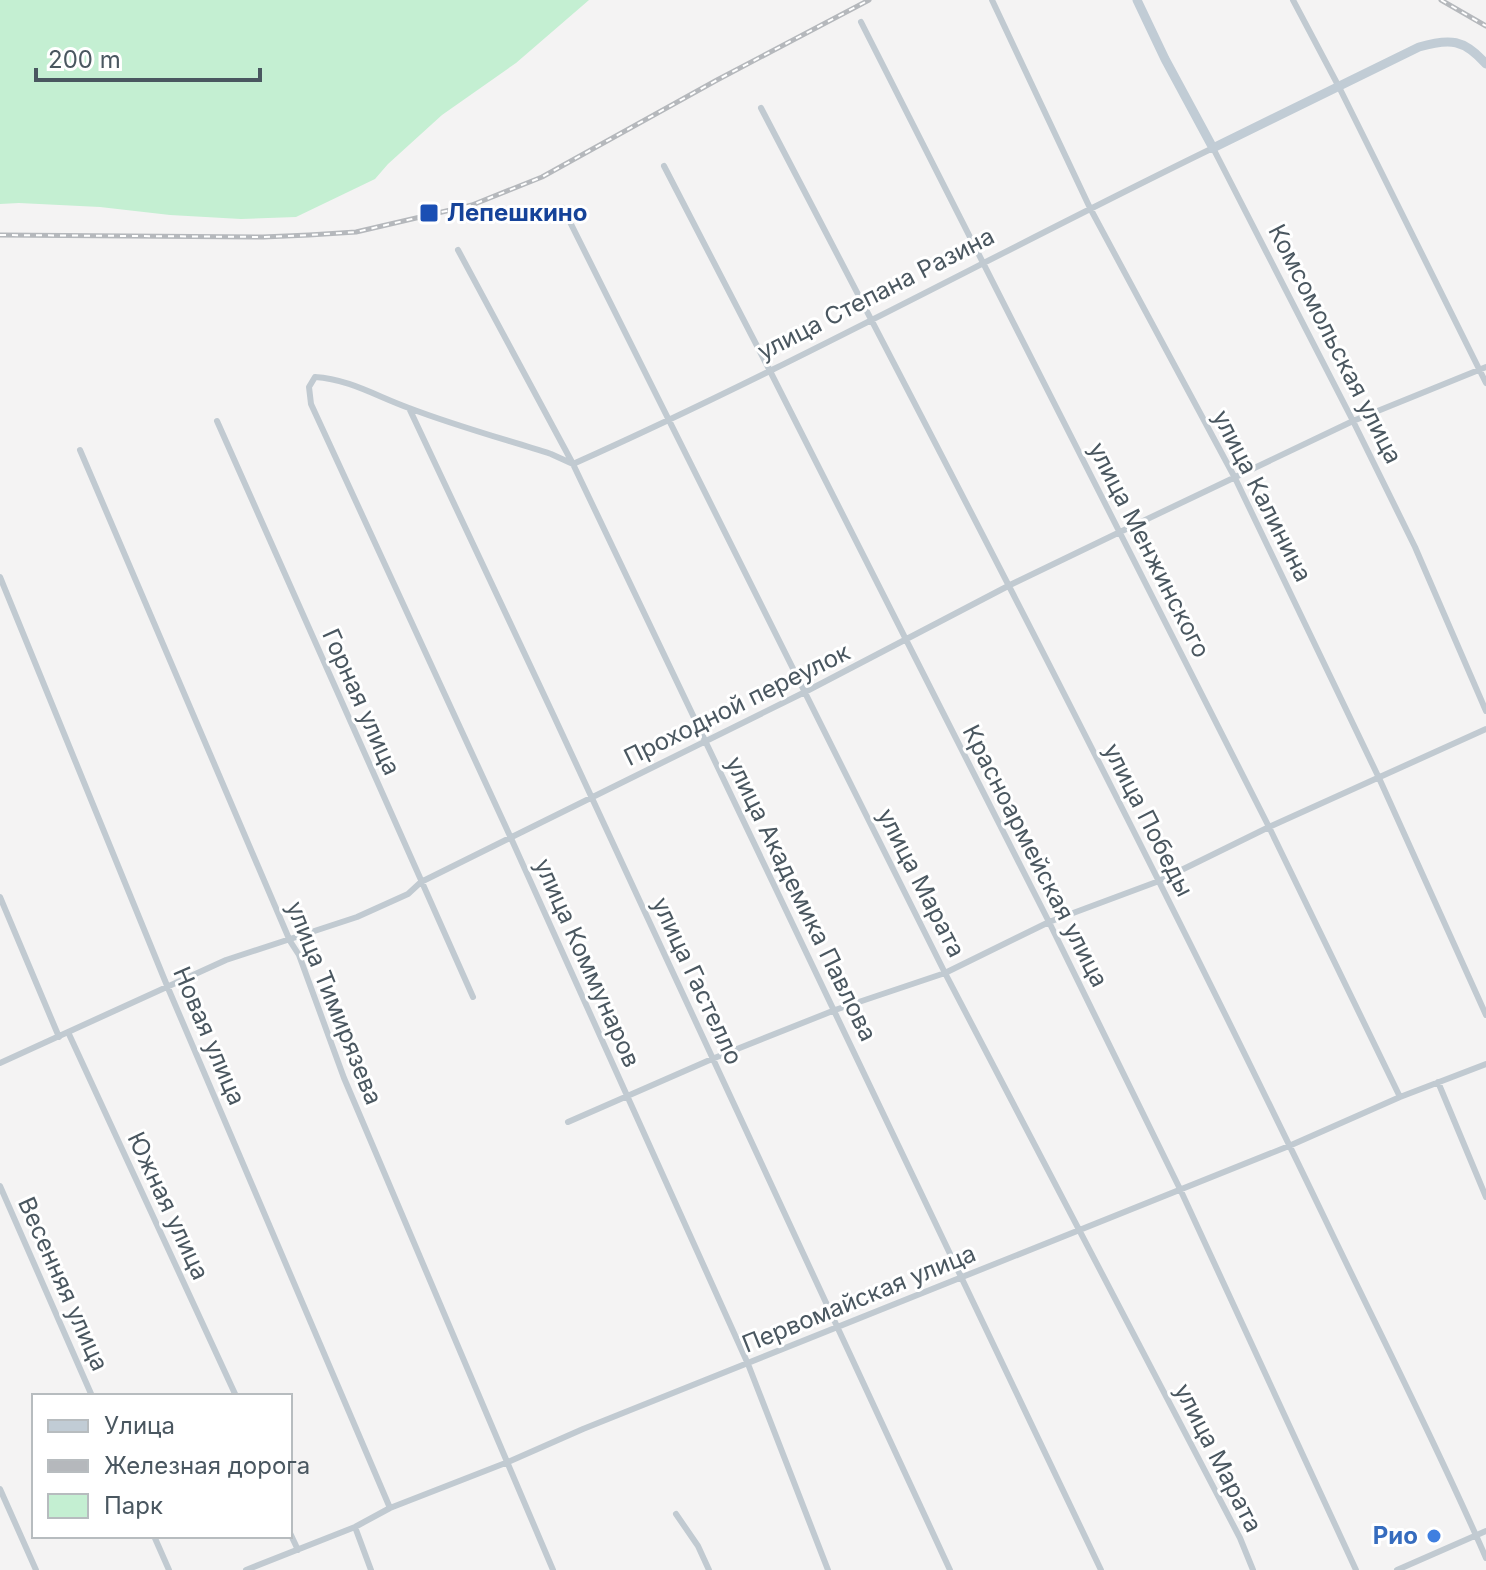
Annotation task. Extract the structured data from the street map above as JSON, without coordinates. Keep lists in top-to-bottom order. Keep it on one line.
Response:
{"streets":{"main road":["улица Степана Разина","Комсомольская улица"],"street":["улица Калинина","улица Менжинского","Горная улица","Проходной переулок","улица Победы","Красноармейская улица","улица Марата","улица Академика Павлова","улица Коммунаров","улица Гастелло","улица Тимирязева","Новая улица","Южная улица","Весенняя улица","Первомайская улица"]},"crossings":[["улица Степана Разина","Комсомольская улица"],["улица Степана Разина","улица Калинина"],["улица Степана Разина","улица Менжинского"],["улица Степана Разина","улица Победы"],["улица Степана Разина","Красноармейская улица"],["улица Степана Разина","улица Марата"],["улица Степана Разина","улица Академика Павлова"],["Комсомольская улица","Проходной переулок"],["улица Калинина","Проходной переулок"],["улица Менжинского","Проходной переулок"],["улица Менжинского","Первомайская улица"],["Горная улица","Проходной переулок"],["Проходной переулок","улица Победы"],["Проходной переулок","Красноармейская улица"],["Проходной переулок","улица Марата"],["Проходной переулок","улица Академика Павлова"],["Проходной переулок","улица Коммунаров"],["Проходной переулок","улица Гастелло"],["Проходной переулок","улица Тимирязева"],["Проходной переулок","Новая улица"],["Проходной переулок","Южная улица"],["улица Победы","Первомайская улица"],["Красноармейская улица","Первомайская улица"],["улица Марата","Первомайская улица"],["улица Академика Павлова","Первомайская улица"],["улица Коммунаров","улица Гастелло"],["улица Коммунаров","Первомайская улица"],["улица Гастелло","Первомайская улица"],["улица Тимирязева","Первомайская улица"],["Новая улица","Первомайская улица"]],"places":{"transit":["Лепешкино"],"other":["Рио"]},"legend":["Улица","Железная дорога","Парк"],"scale_bar":"200 m"}
